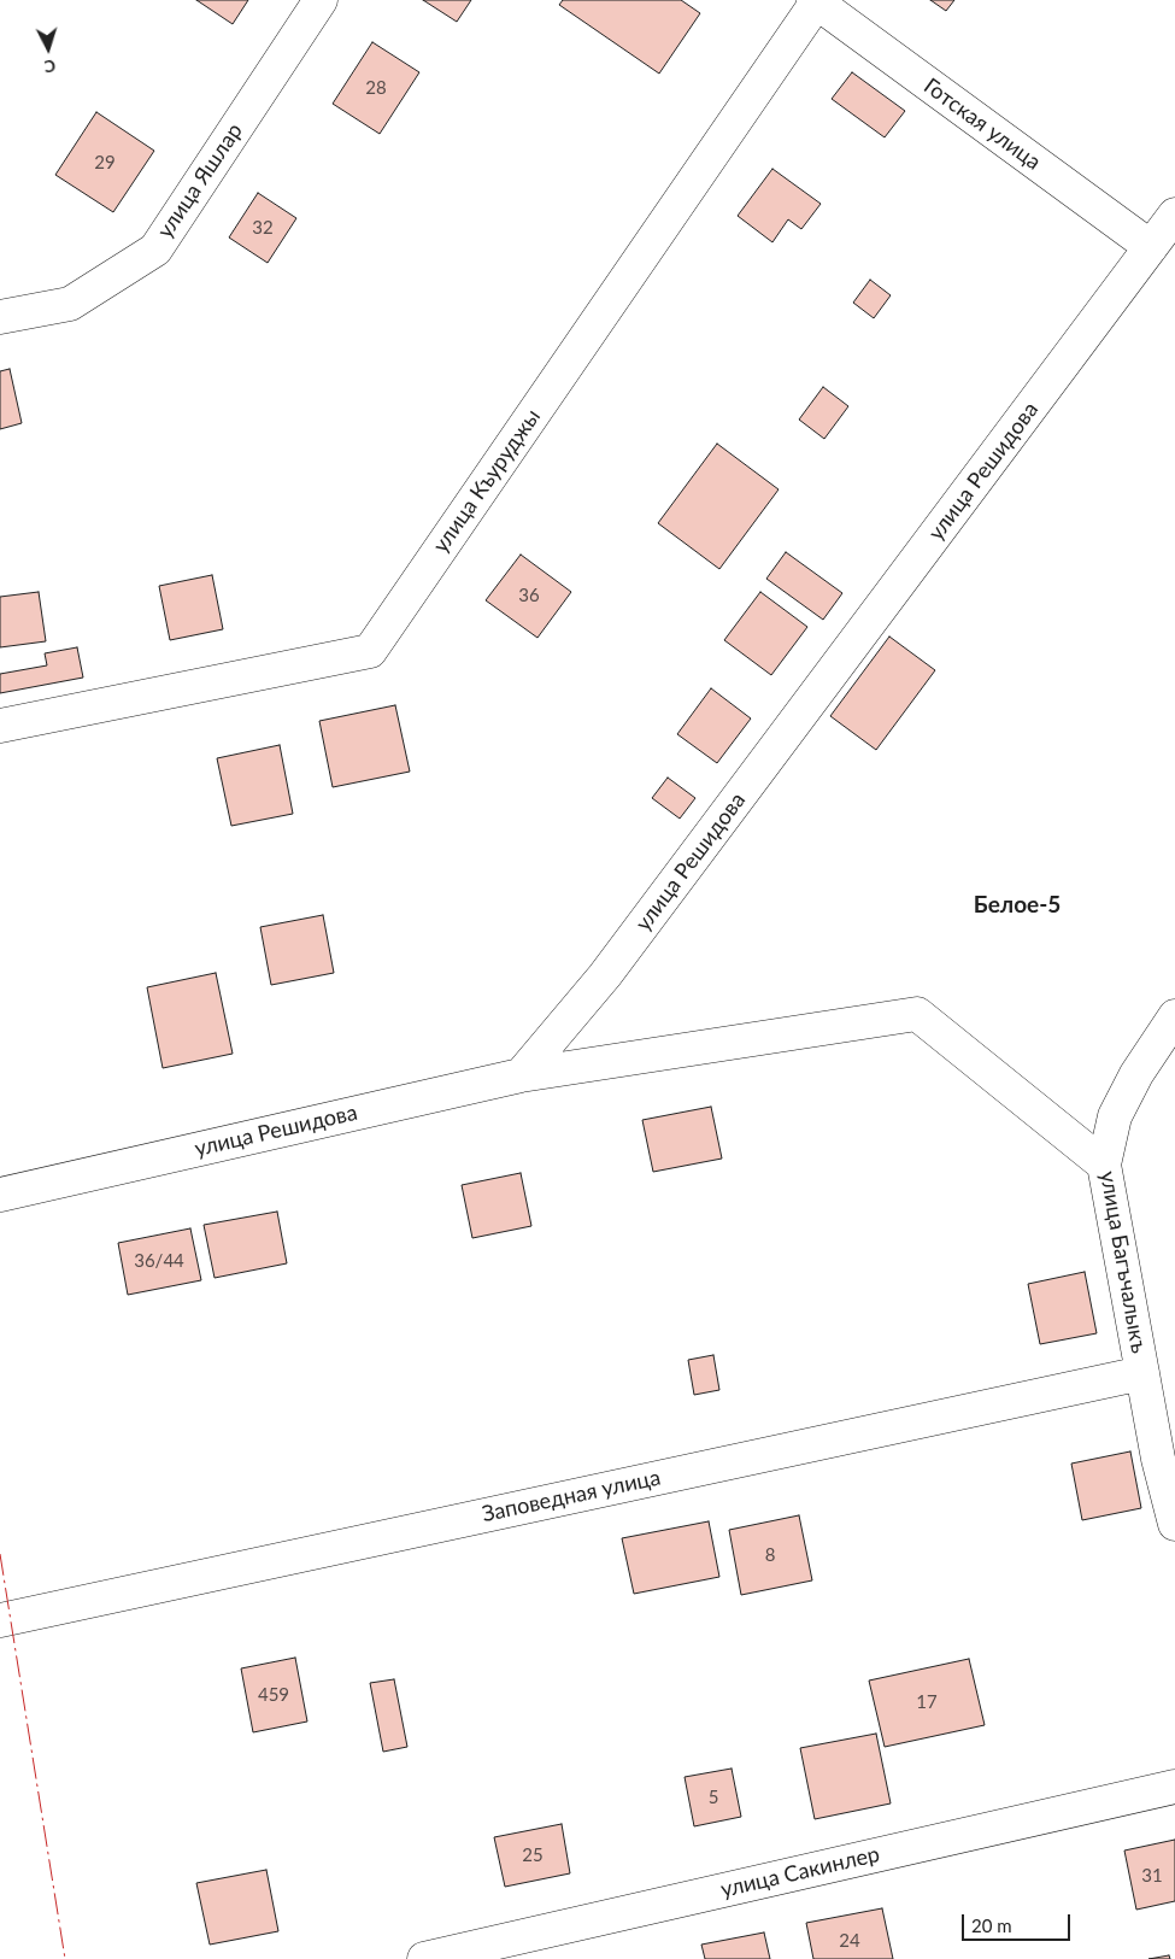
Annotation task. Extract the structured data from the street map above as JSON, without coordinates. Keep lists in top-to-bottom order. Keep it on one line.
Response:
{"streets":{"street":["Готская улица","улица Яшлар","улица Решидова","улица Къуруджы","улица Багъчалыкъ","Заповедная улица","улица Сакинлер"]},"crossings":[["Готская улица","улица Решидова"],["Готская улица","улица Къуруджы"],["улица Багъчалыкъ","Заповедная улица"]],"districts":["Белое-5"],"house_numbers":["28","29","32","36","36/44","8","459","17","5","25","31","24"],"scale_bar":"20 m","north":"bottom"}
